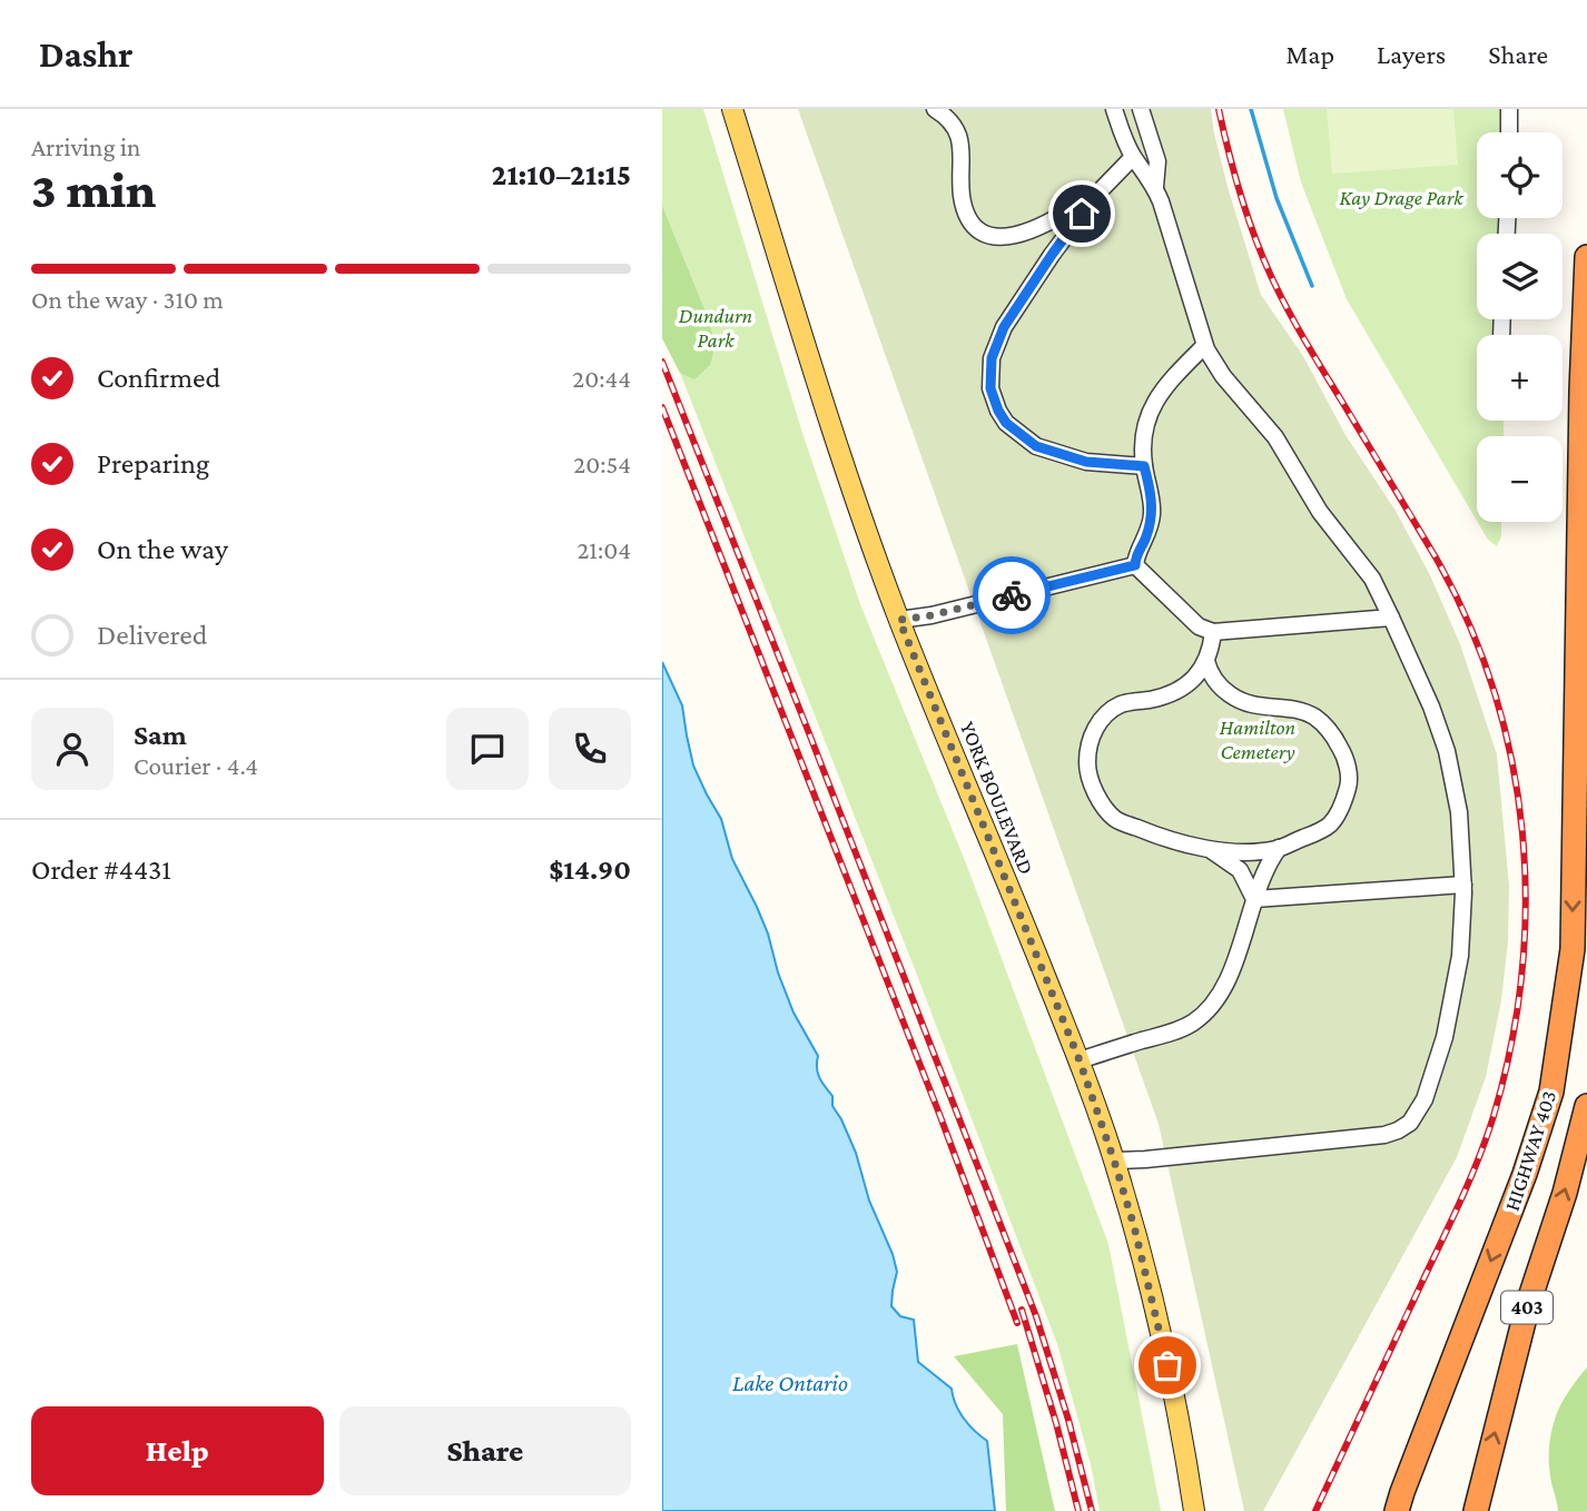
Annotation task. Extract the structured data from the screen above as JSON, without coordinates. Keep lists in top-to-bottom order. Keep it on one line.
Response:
{"streets":{"highway":["HIGHWAY 403","403"],"main road":["YORK BOULEVARD"]},"water":["Lake Ontario"],"parks":["Kay Drage Park","Dundurn Park","Hamilton Cemetery"],"page":{"header":"Dashr","nav":["Map","Layers","Share"],"heading":["3 min","Arriving in","21:10–21:15"],"panel":["Sam","Courier · 4.4","Order #4431","$14.90"],"map_buttons":["+","−"],"bar":"On the way · 310 m","list":[["Confirmed","20:44"],["Preparing","20:54"],["On the way","21:04"],"Delivered"],"buttons":["Help","Share"]}}
